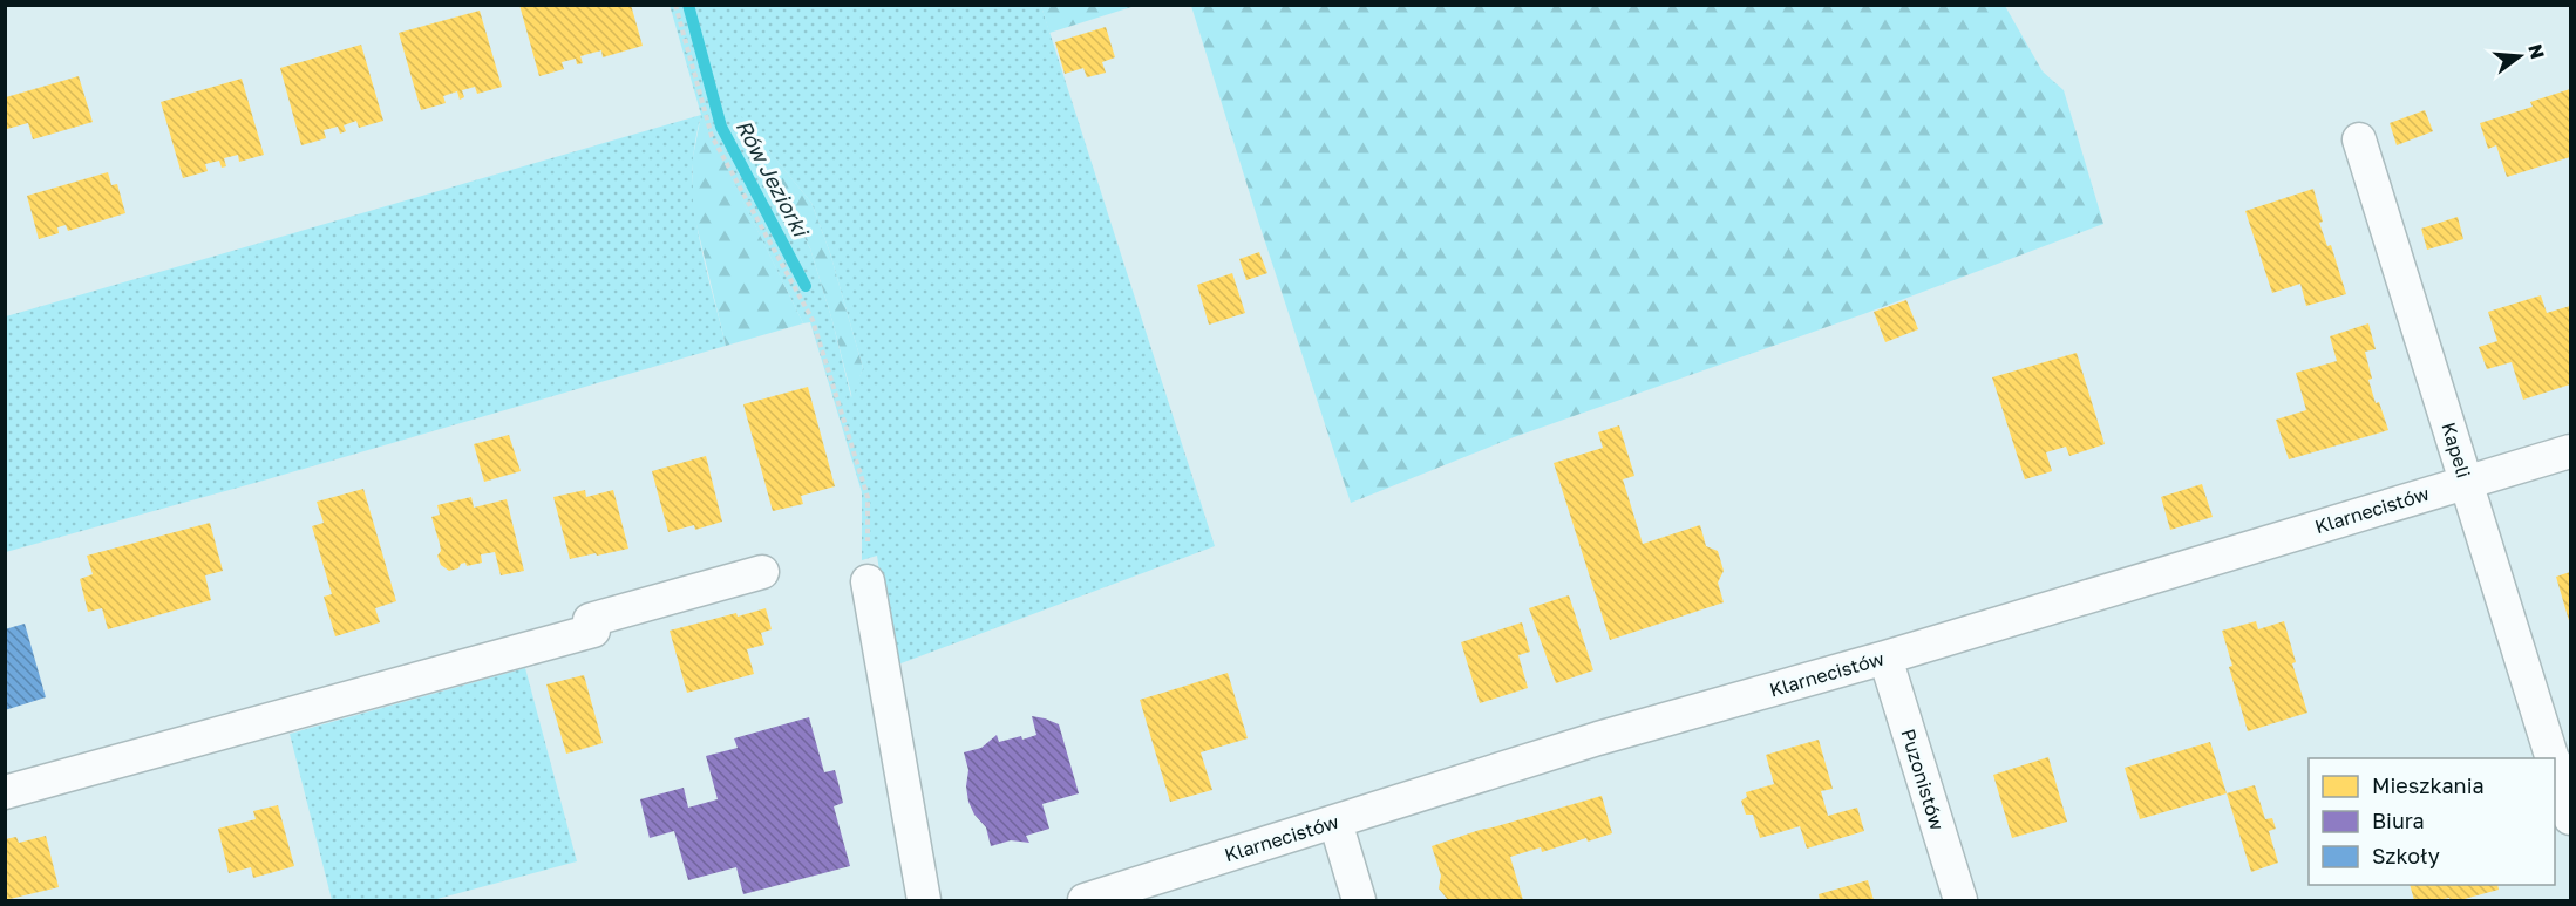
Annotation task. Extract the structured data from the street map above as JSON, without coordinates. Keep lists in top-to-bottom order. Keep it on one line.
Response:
{"streets":{"street":["Kapeli","Klarnecistów","Puzonistów"]},"crossings":[["Kapeli","Klarnecistów"],["Klarnecistów","Puzonistów"]],"water":["Rów Jeziorki"],"legend":["Mieszkania","Biura","Szkoły"],"north":"right"}
